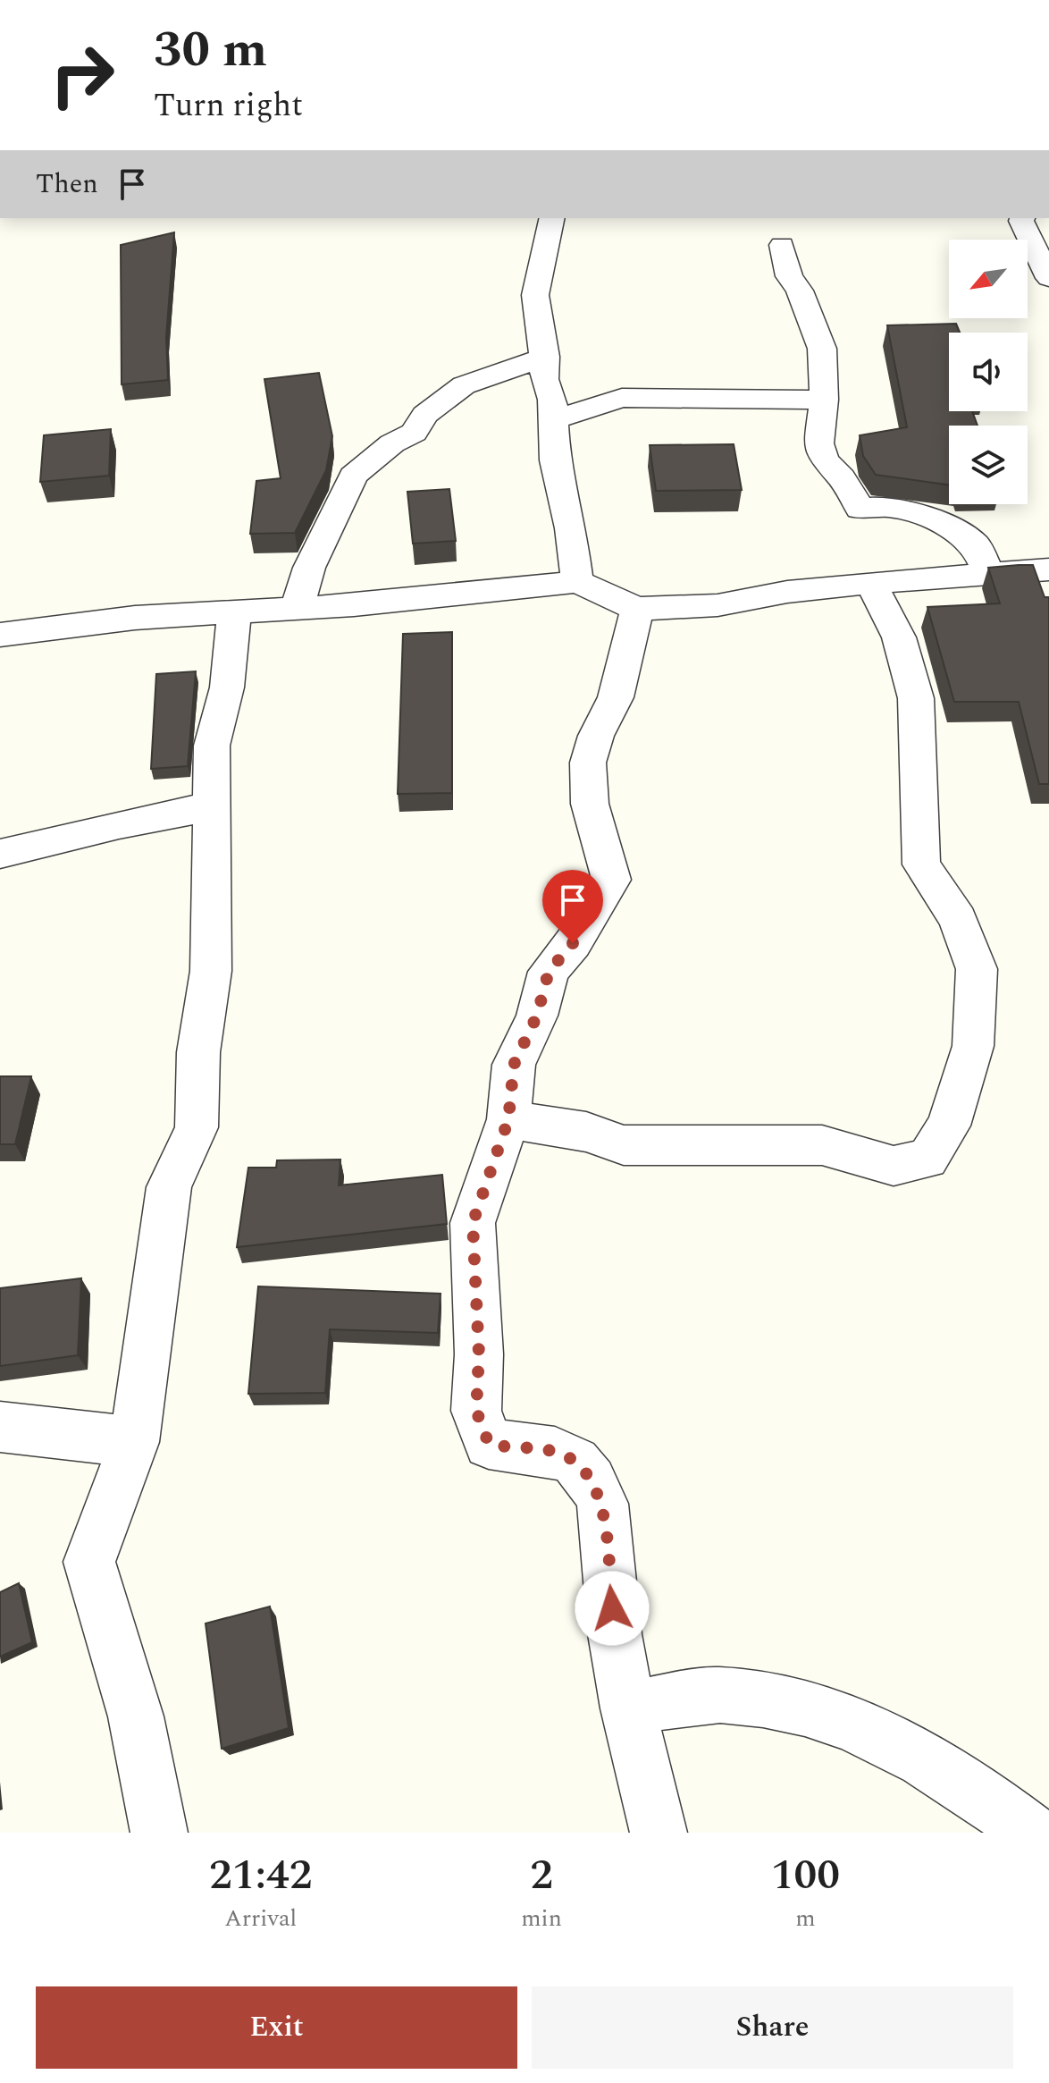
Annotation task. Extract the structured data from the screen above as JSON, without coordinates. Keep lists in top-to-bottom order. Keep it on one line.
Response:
{"north":"bottom left","page":{"turn":["30 m","Turn right"],"then":"Then","eta":["21:42","Arrival","2","min","100","m"],"buttons":["Exit","Share"]}}
